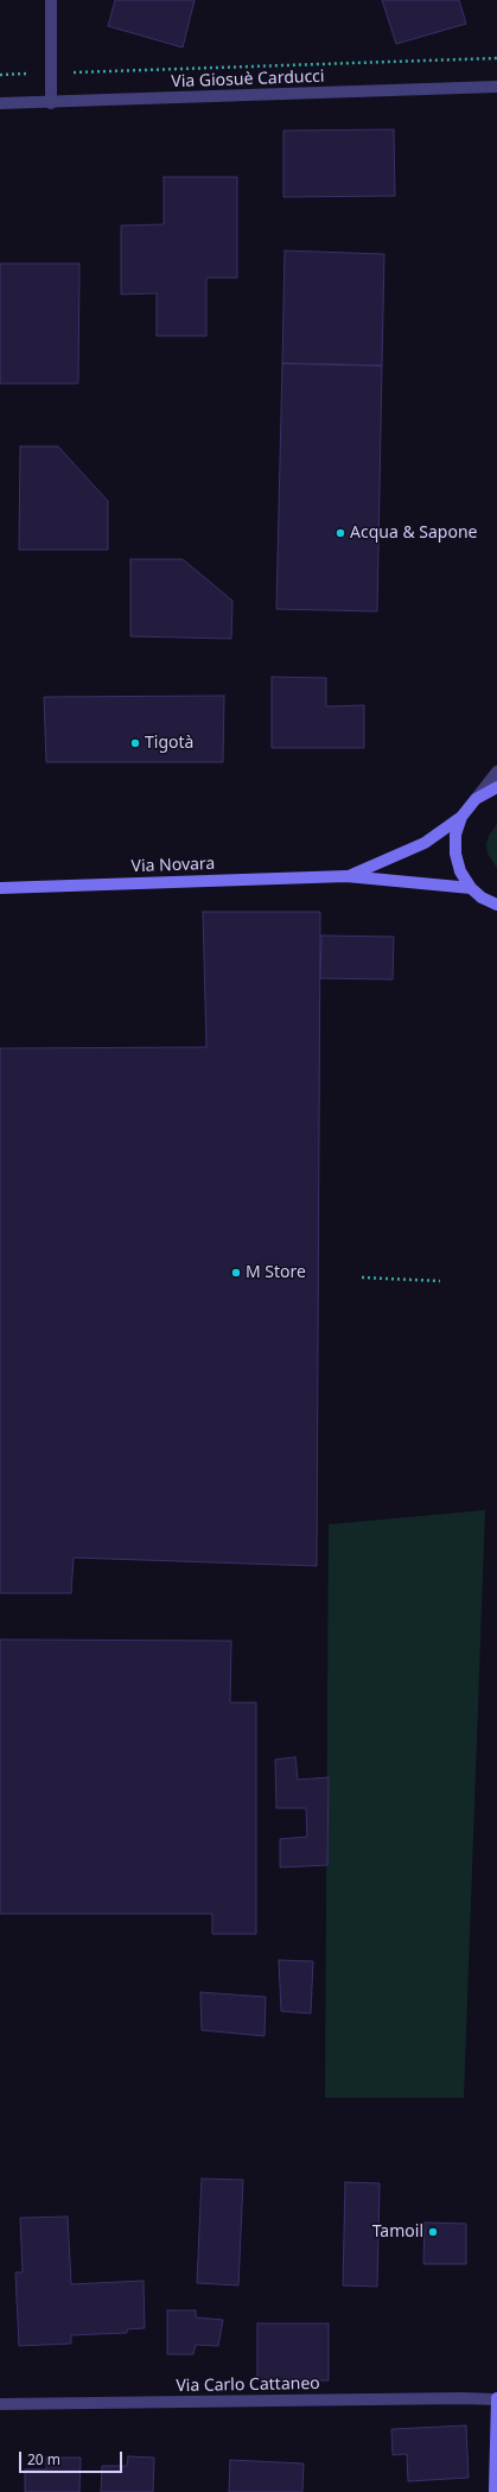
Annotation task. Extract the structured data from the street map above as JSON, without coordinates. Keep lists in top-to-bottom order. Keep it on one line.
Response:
{"streets":{"street":["Via Giosuè Carducci","Via Novara","Via Carlo Cattaneo"]},"places":["Acqua & Sapone","Tigotà","M Store","Tamoil"],"scale_bar":"20 m"}
